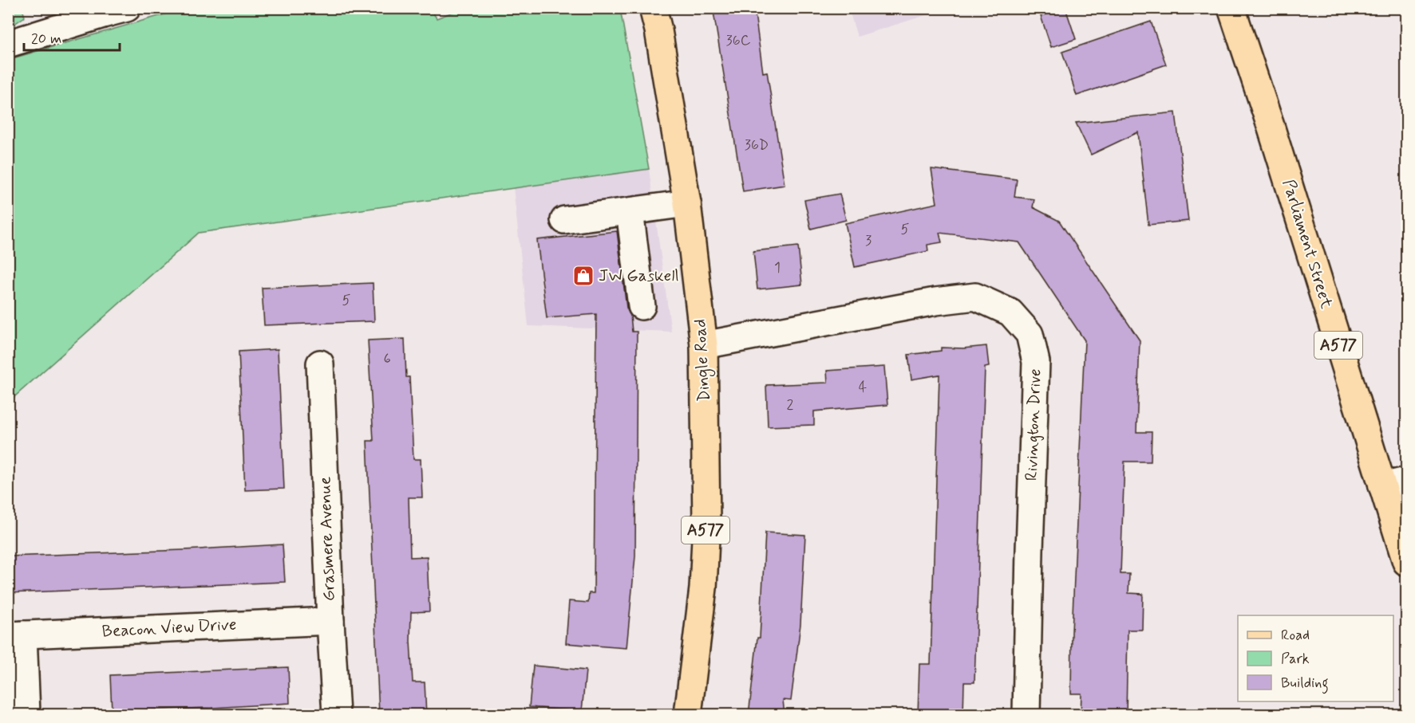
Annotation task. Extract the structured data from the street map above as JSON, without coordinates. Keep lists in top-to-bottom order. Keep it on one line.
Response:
{"streets":{"main road":["Parliament Street","A577","Dingle Road"],"street":["Rivington Drive","Grasmere Avenue","Beacon View Drive"]},"crossings":[["Dingle Road","Rivington Drive"],["Grasmere Avenue","Beacon View Drive"]],"places":{"shop":["JW Gaskell"]},"house_numbers":["36C","36D","5","3","1","5","6","4","2"],"legend":["Road","Park","Building"],"scale_bar":"20 m"}
